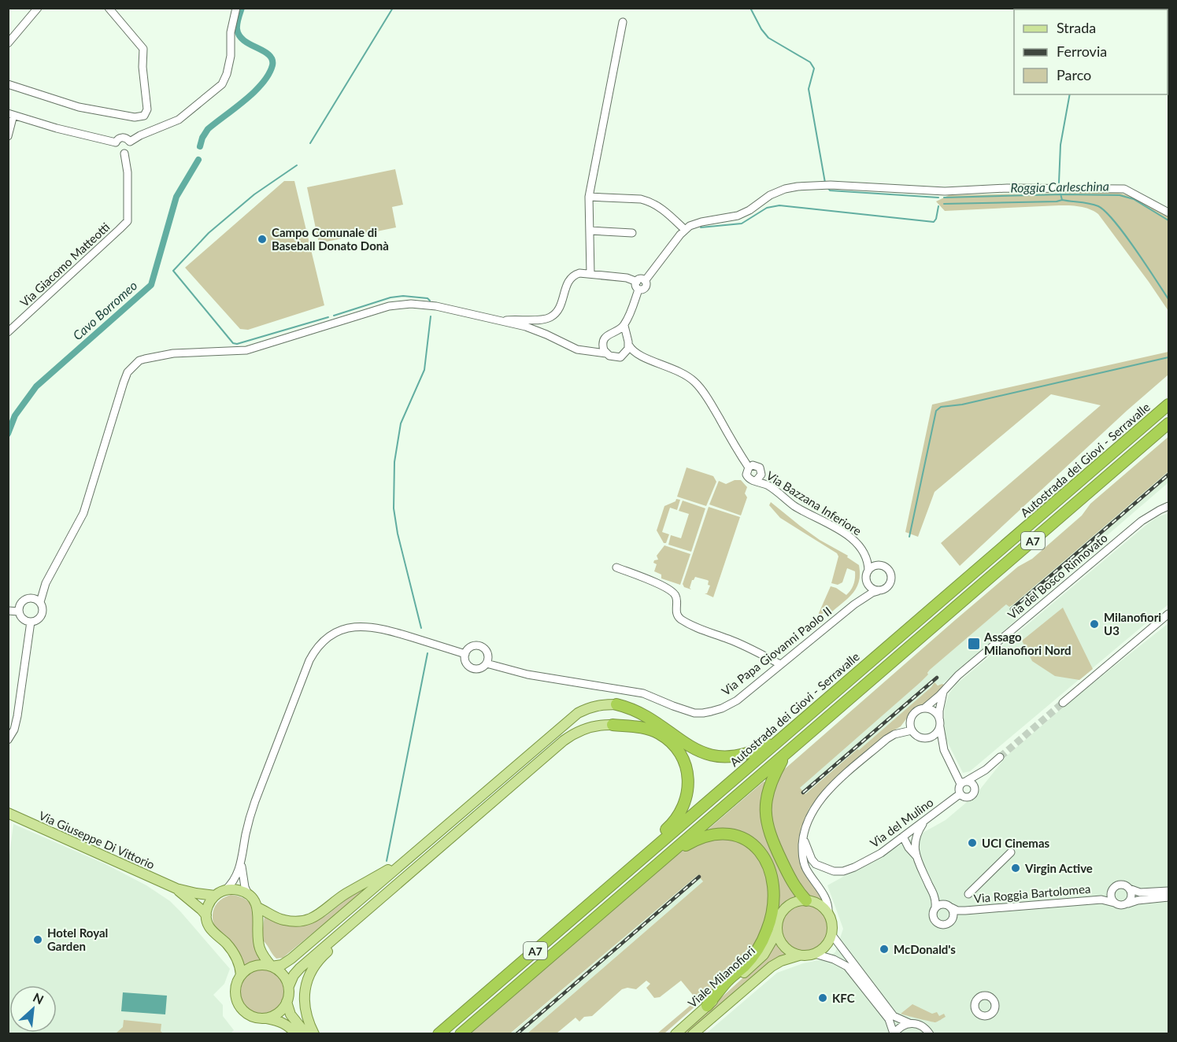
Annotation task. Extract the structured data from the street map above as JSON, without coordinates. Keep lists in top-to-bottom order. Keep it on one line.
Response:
{"streets":{"highway":["Autostrada dei Giovi - Serravalle","A7"],"main road":["Via Giuseppe Di Vittorio","Viale Milanofiori"],"street":["Via Giacomo Matteotti","Via Bazzana Inferiore","Via del Bosco Rinnovato","Via Papa Giovanni Paolo II","Via del Mulino","Via Roggia Bartolomea"]},"crossings":[["Via Bazzana Inferiore","Via Papa Giovanni Paolo II"]],"water":["Roggia Carleschina","Cavo Borromeo"],"places":{"other":["Campo Comunale di Baseball Donato Donà","Milanofiori U3","UCI Cinemas","Virgin Active","Hotel Royal Garden","McDonald's","KFC"],"transit":["Assago Milanofiori Nord"]},"legend":["Strada","Ferrovia","Parco"],"north":"top right"}
